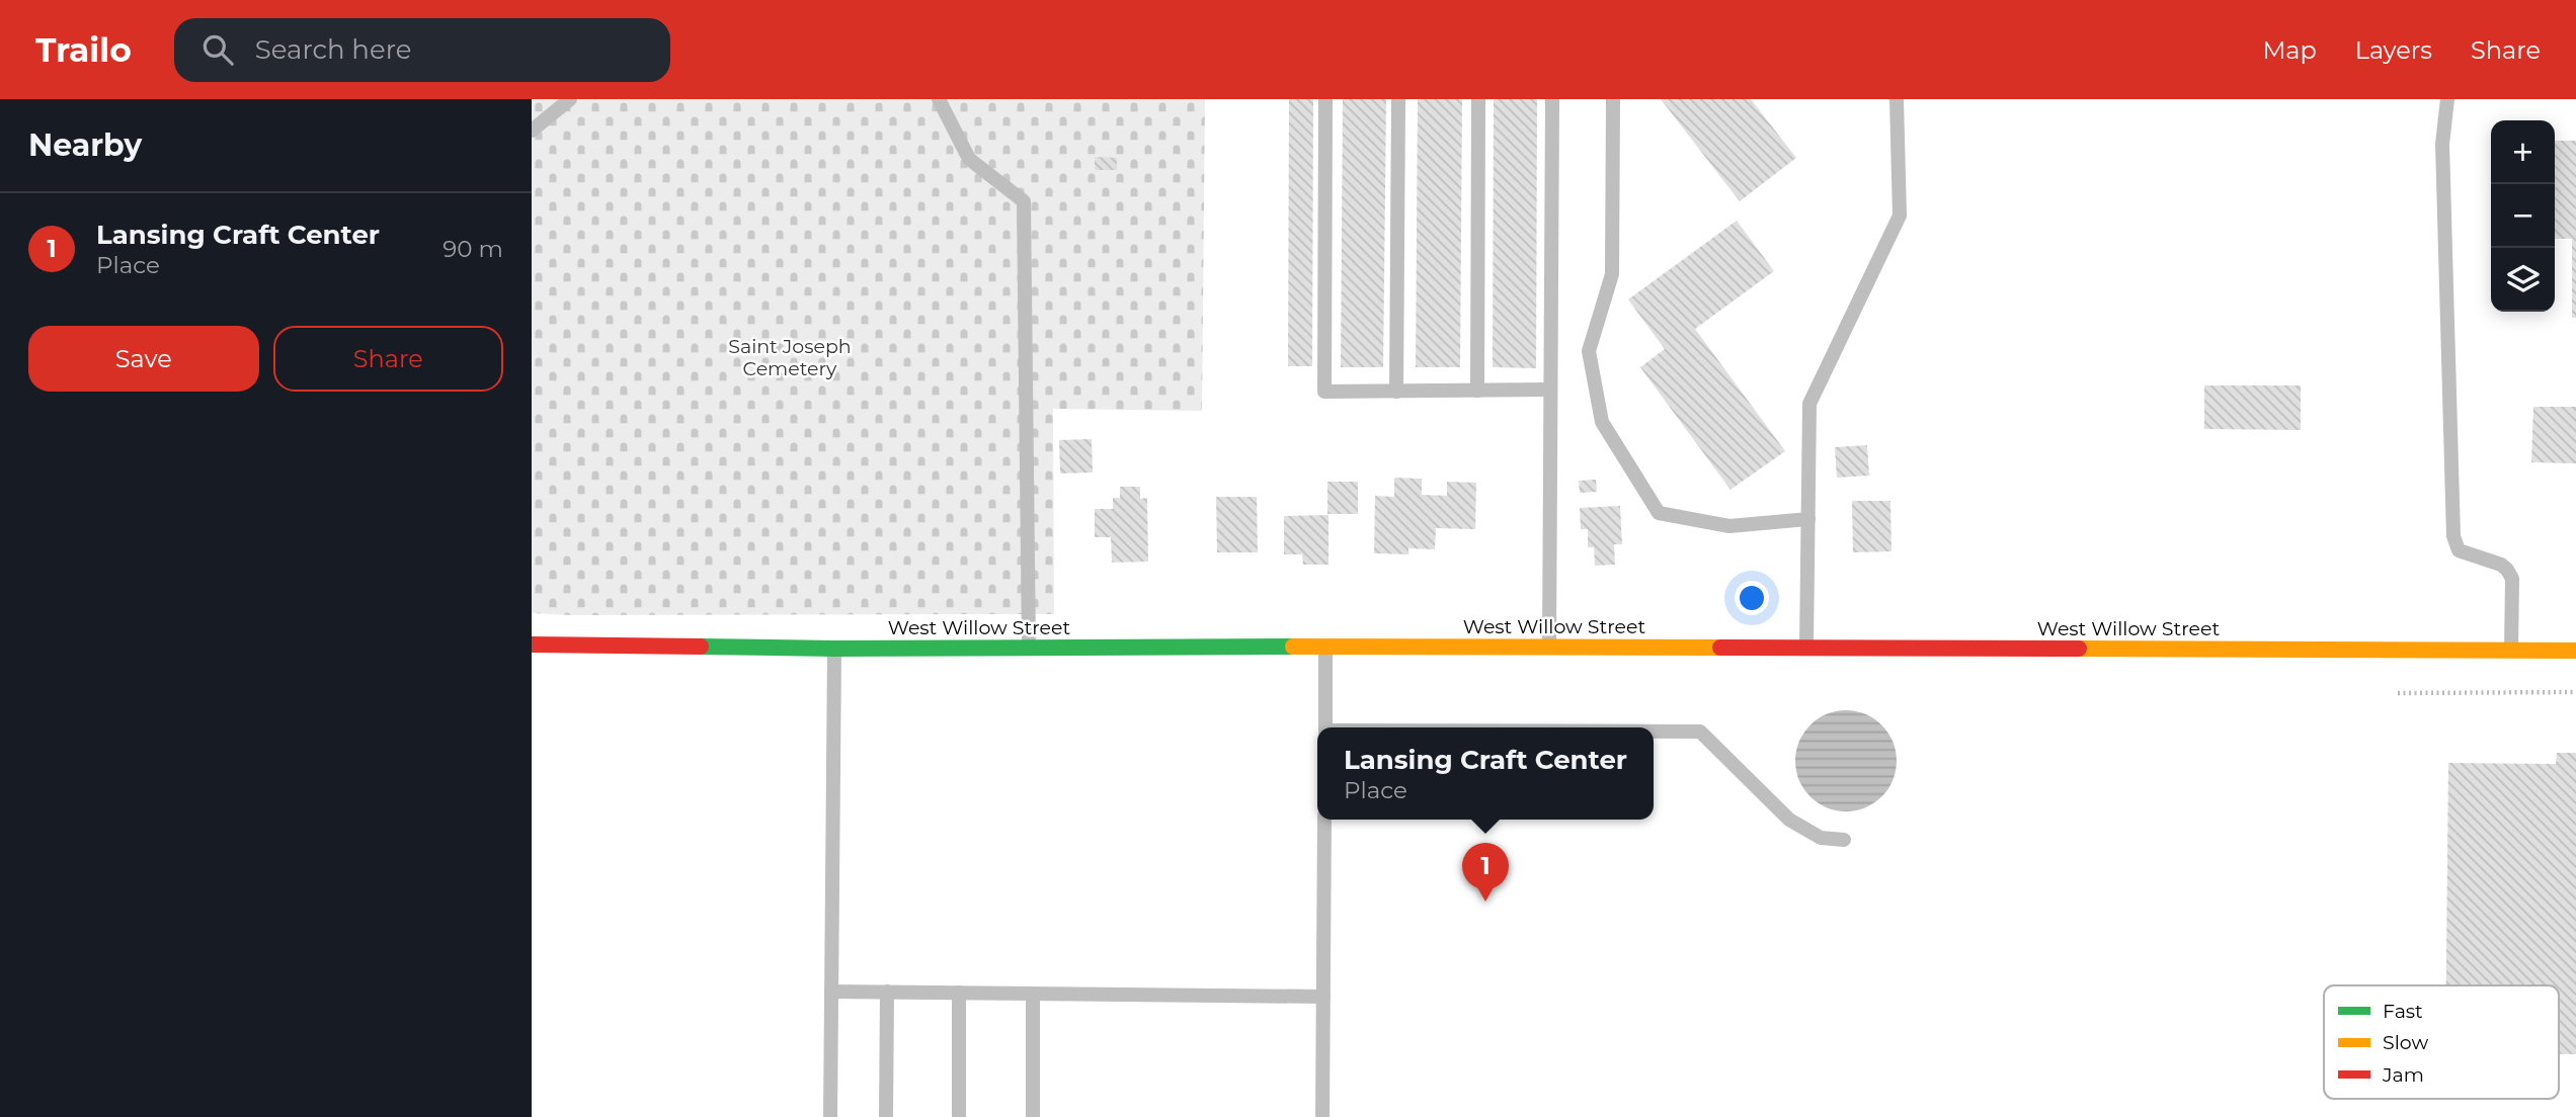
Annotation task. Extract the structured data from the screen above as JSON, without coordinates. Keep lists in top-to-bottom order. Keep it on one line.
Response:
{"streets":{"street":["West Willow Street"]},"parks":["Saint Joseph Cemetery"],"legend":["Fast","Slow","Jam"],"page":{"header":"Trailo","search":"Search here","nav":["Map","Layers","Share"],"heading":"Nearby","map_buttons":["+","−"],"list":[{"mark":"1","name":"Lansing Craft Center","note":"Place","value":"90 m"}],"buttons":["Save","Share"],"popup":["Lansing Craft Center","Place"],"pins":"1"}}
